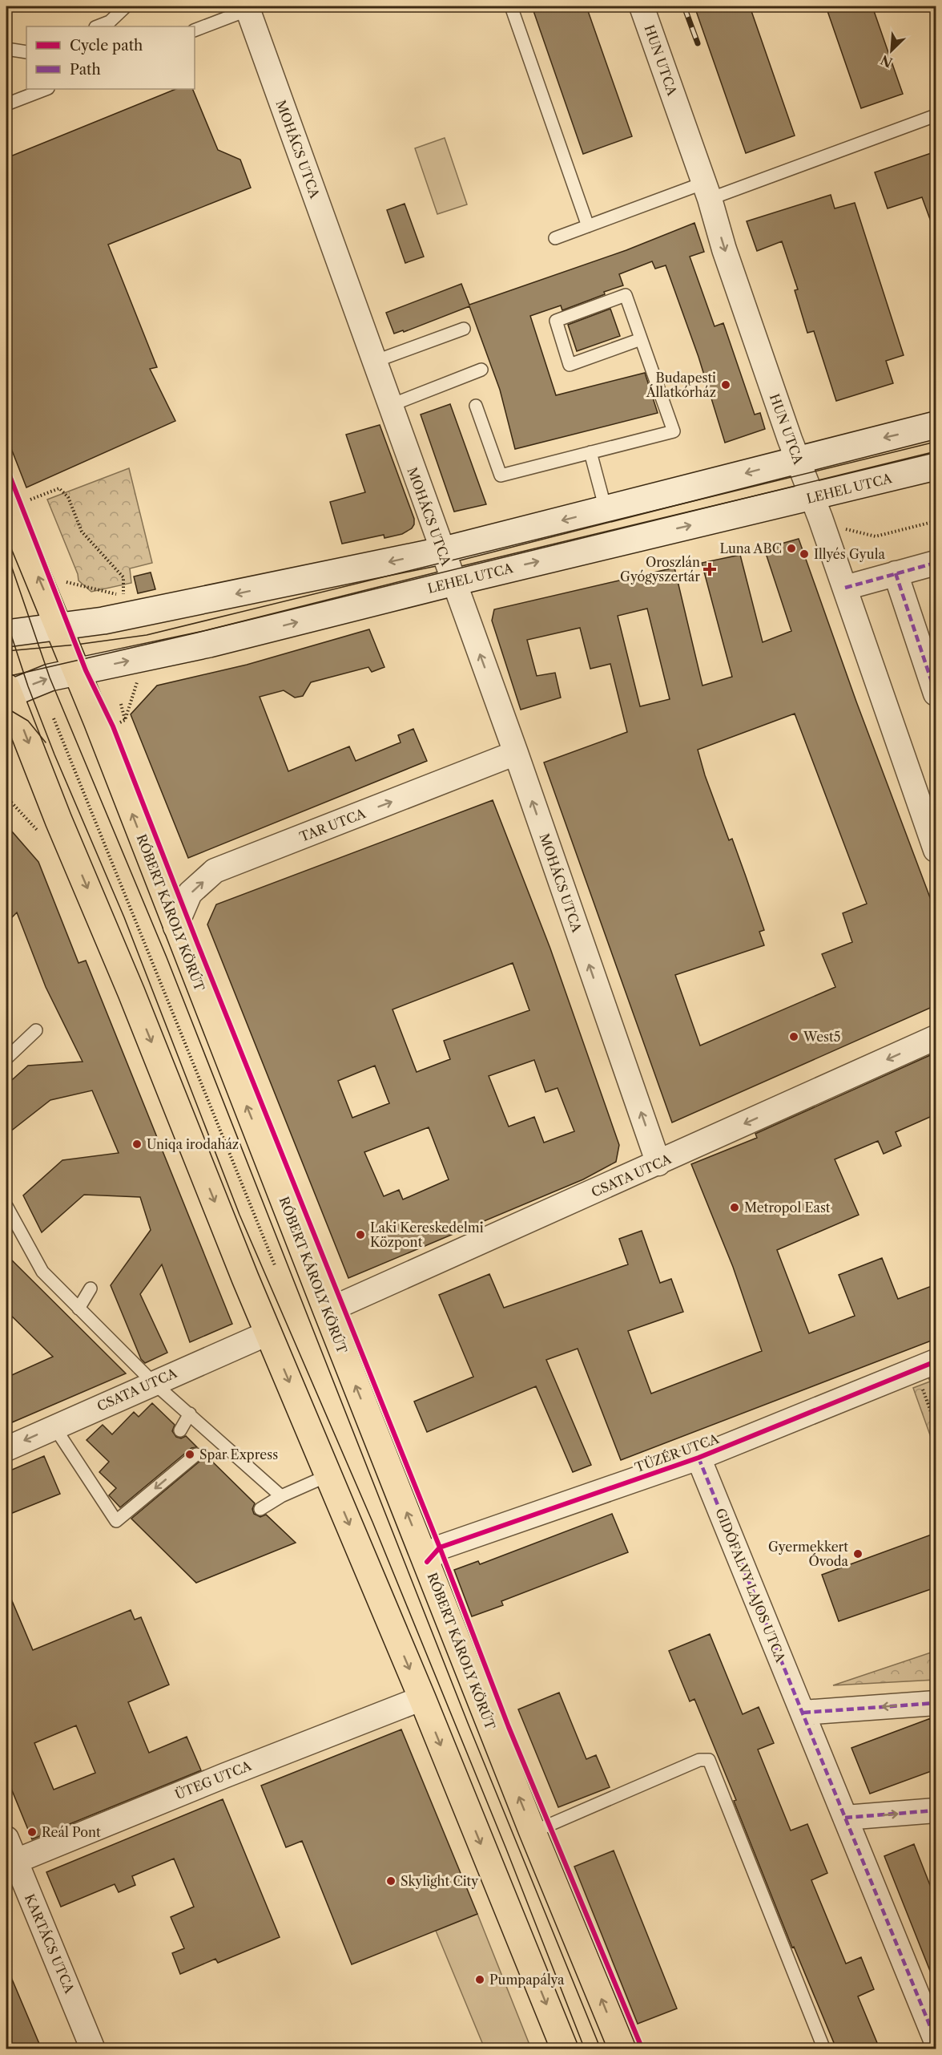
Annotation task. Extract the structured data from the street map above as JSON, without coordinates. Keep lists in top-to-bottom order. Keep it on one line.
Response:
{"streets":{"main road":["LEHEL UTCA","RÓBERT KÁROLY KÖRÚT"],"street":["HUN UTCA","MOHÁCS UTCA","TAR UTCA","CSATA UTCA","TÜZÉR UTCA","GIDÓFALVY LAJOS UTCA","ÜTEG UTCA","KARTÁCS UTCA"]},"crossings":[["HUN UTCA","LEHEL UTCA"],["MOHÁCS UTCA","LEHEL UTCA"],["MOHÁCS UTCA","TAR UTCA"],["MOHÁCS UTCA","CSATA UTCA"],["LEHEL UTCA","RÓBERT KÁROLY KÖRÚT"],["TAR UTCA","RÓBERT KÁROLY KÖRÚT"],["RÓBERT KÁROLY KÖRÚT","CSATA UTCA"],["RÓBERT KÁROLY KÖRÚT","TÜZÉR UTCA"],["TÜZÉR UTCA","GIDÓFALVY LAJOS UTCA"],["ÜTEG UTCA","KARTÁCS UTCA"]],"one_way":["MOHÁCS UTCA","TAR UTCA","CSATA UTCA"],"places":{"other":["Budapesti Állatkórház","Luna ABC","Illyés Gyula","West5","Uniqa irodaház","Metropol East","Laki Kereskedelmi Központ","Spar Express","Gyermekkert Óvoda","Reál Pont","Skylight City","Pumpapálya"],"health":["Oroszlán Gyógyszertár"]},"legend":["Cycle path","Path"],"north":"bottom left"}
